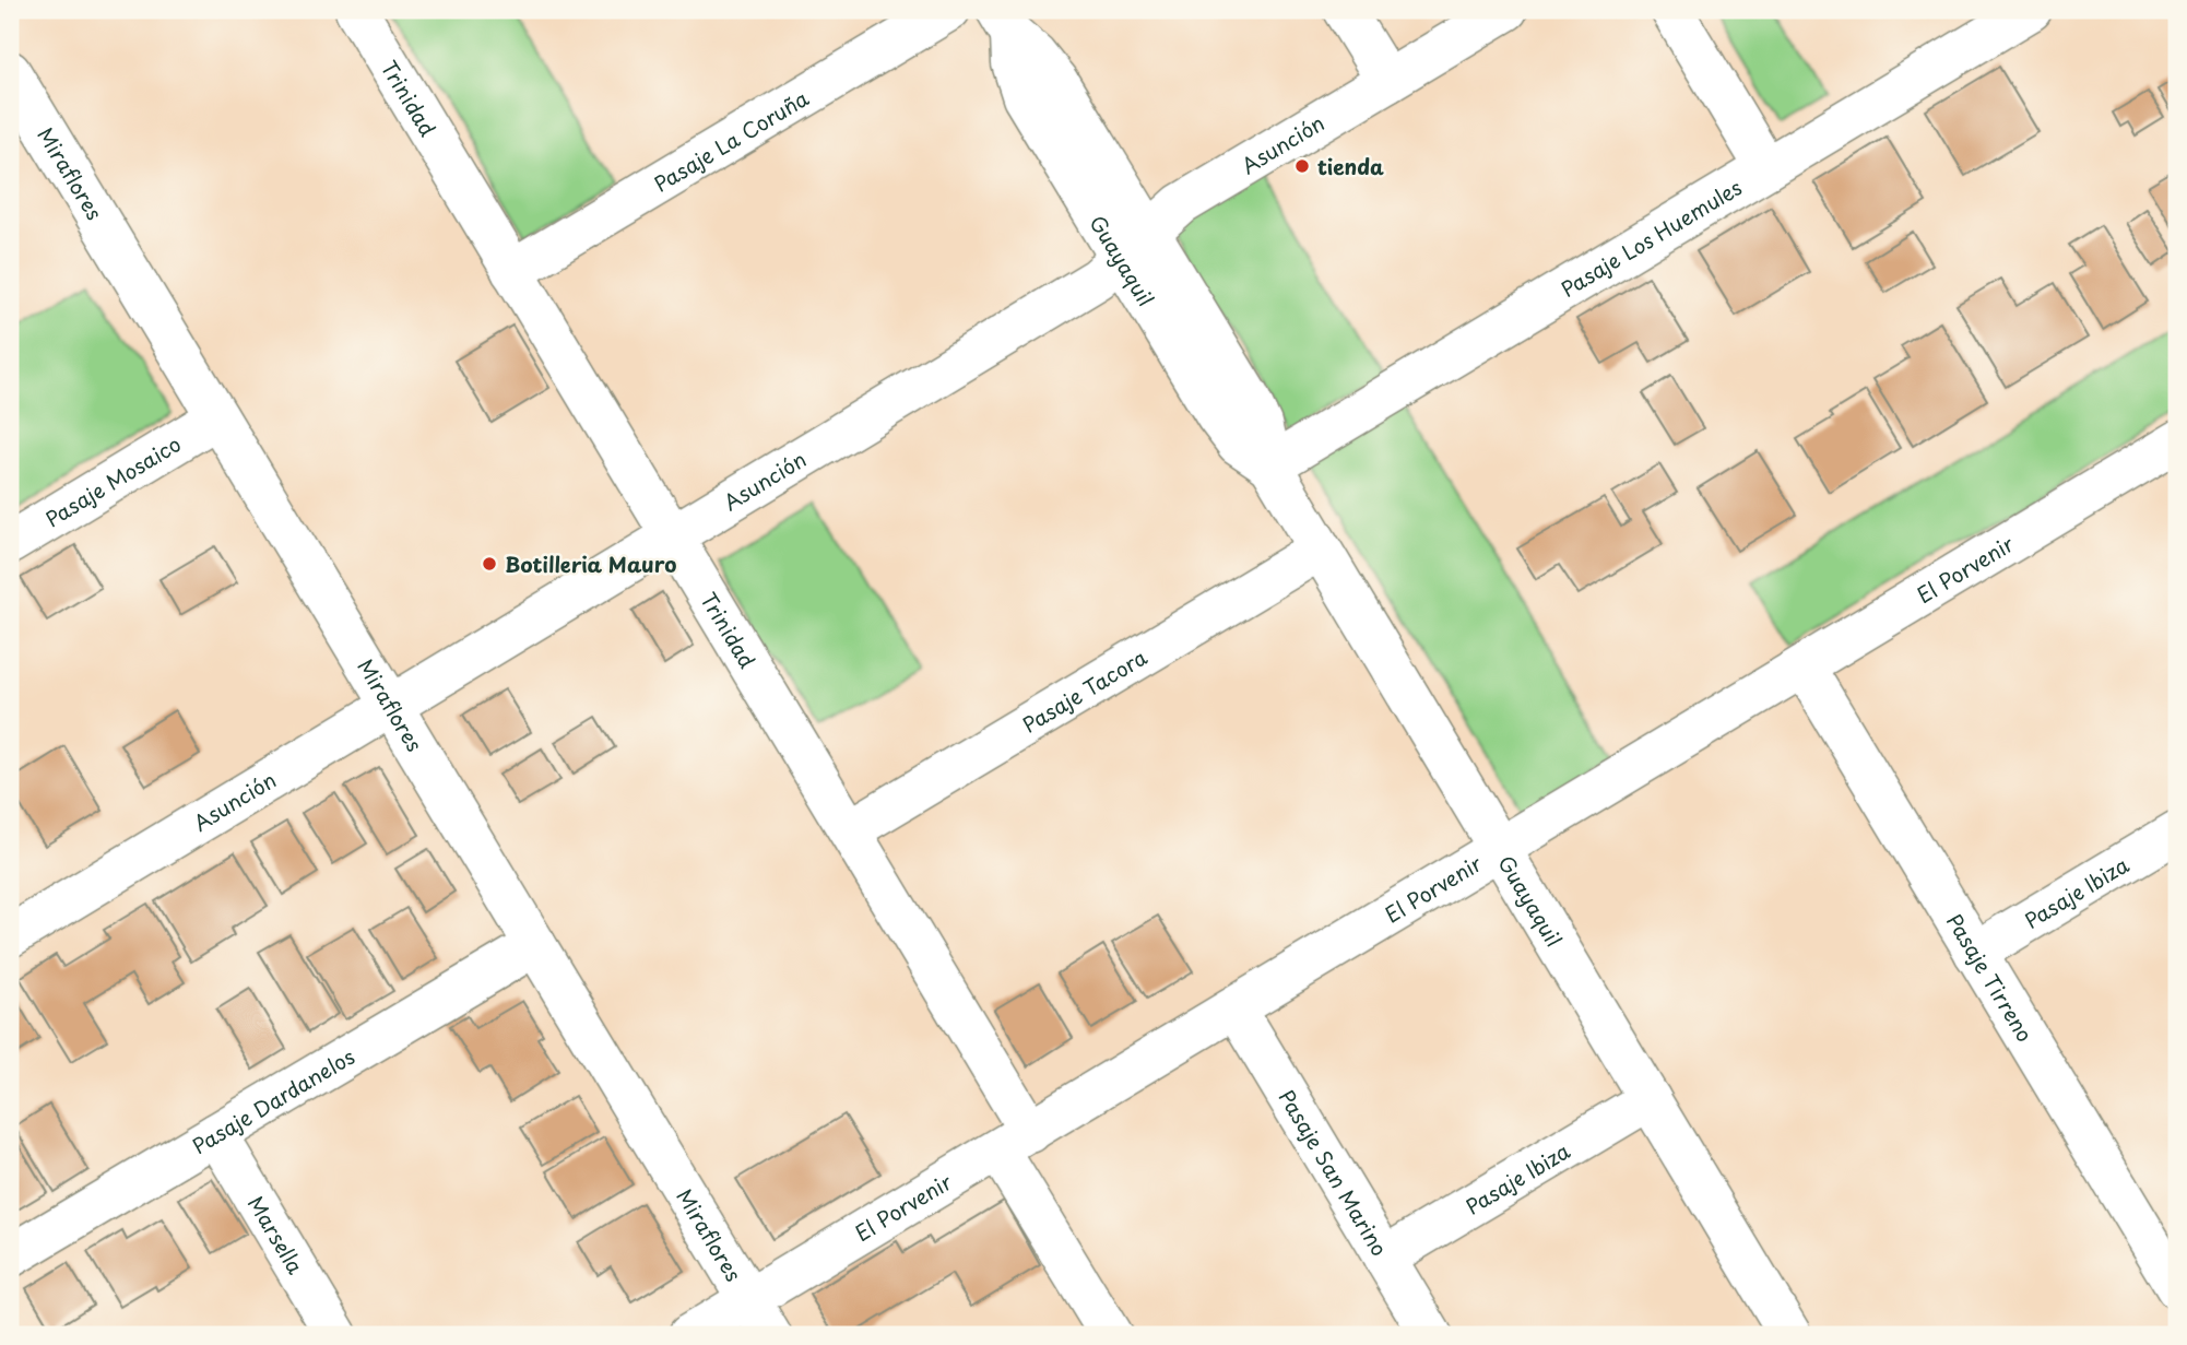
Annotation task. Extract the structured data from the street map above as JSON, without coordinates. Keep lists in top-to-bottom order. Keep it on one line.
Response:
{"streets":{"street":["Trinidad","Pasaje La Coruña","Asunción","Miraflores","Pasaje Los Huemules","Guayaquil","Pasaje Mosaico","El Porvenir","Pasaje Tacora","Pasaje Ibiza","Pasaje Tirreno","Pasaje Dardanelos","Pasaje San Marino","Marsella"]},"crossings":[["Trinidad","Pasaje La Coruña"],["Trinidad","Asunción"],["Trinidad","El Porvenir"],["Trinidad","Pasaje Tacora"],["Asunción","Miraflores"],["Asunción","Guayaquil"],["Miraflores","Pasaje Mosaico"],["Miraflores","El Porvenir"],["Miraflores","Pasaje Dardanelos"],["Pasaje Los Huemules","Guayaquil"],["Guayaquil","El Porvenir"],["Guayaquil","Pasaje Tacora"],["Guayaquil","Pasaje Ibiza"],["El Porvenir","Pasaje Tirreno"],["El Porvenir","Pasaje San Marino"],["Pasaje Ibiza","Pasaje Tirreno"],["Pasaje Ibiza","Pasaje San Marino"],["Pasaje Dardanelos","Marsella"]],"places":["tienda","Botilleria Mauro"]}
